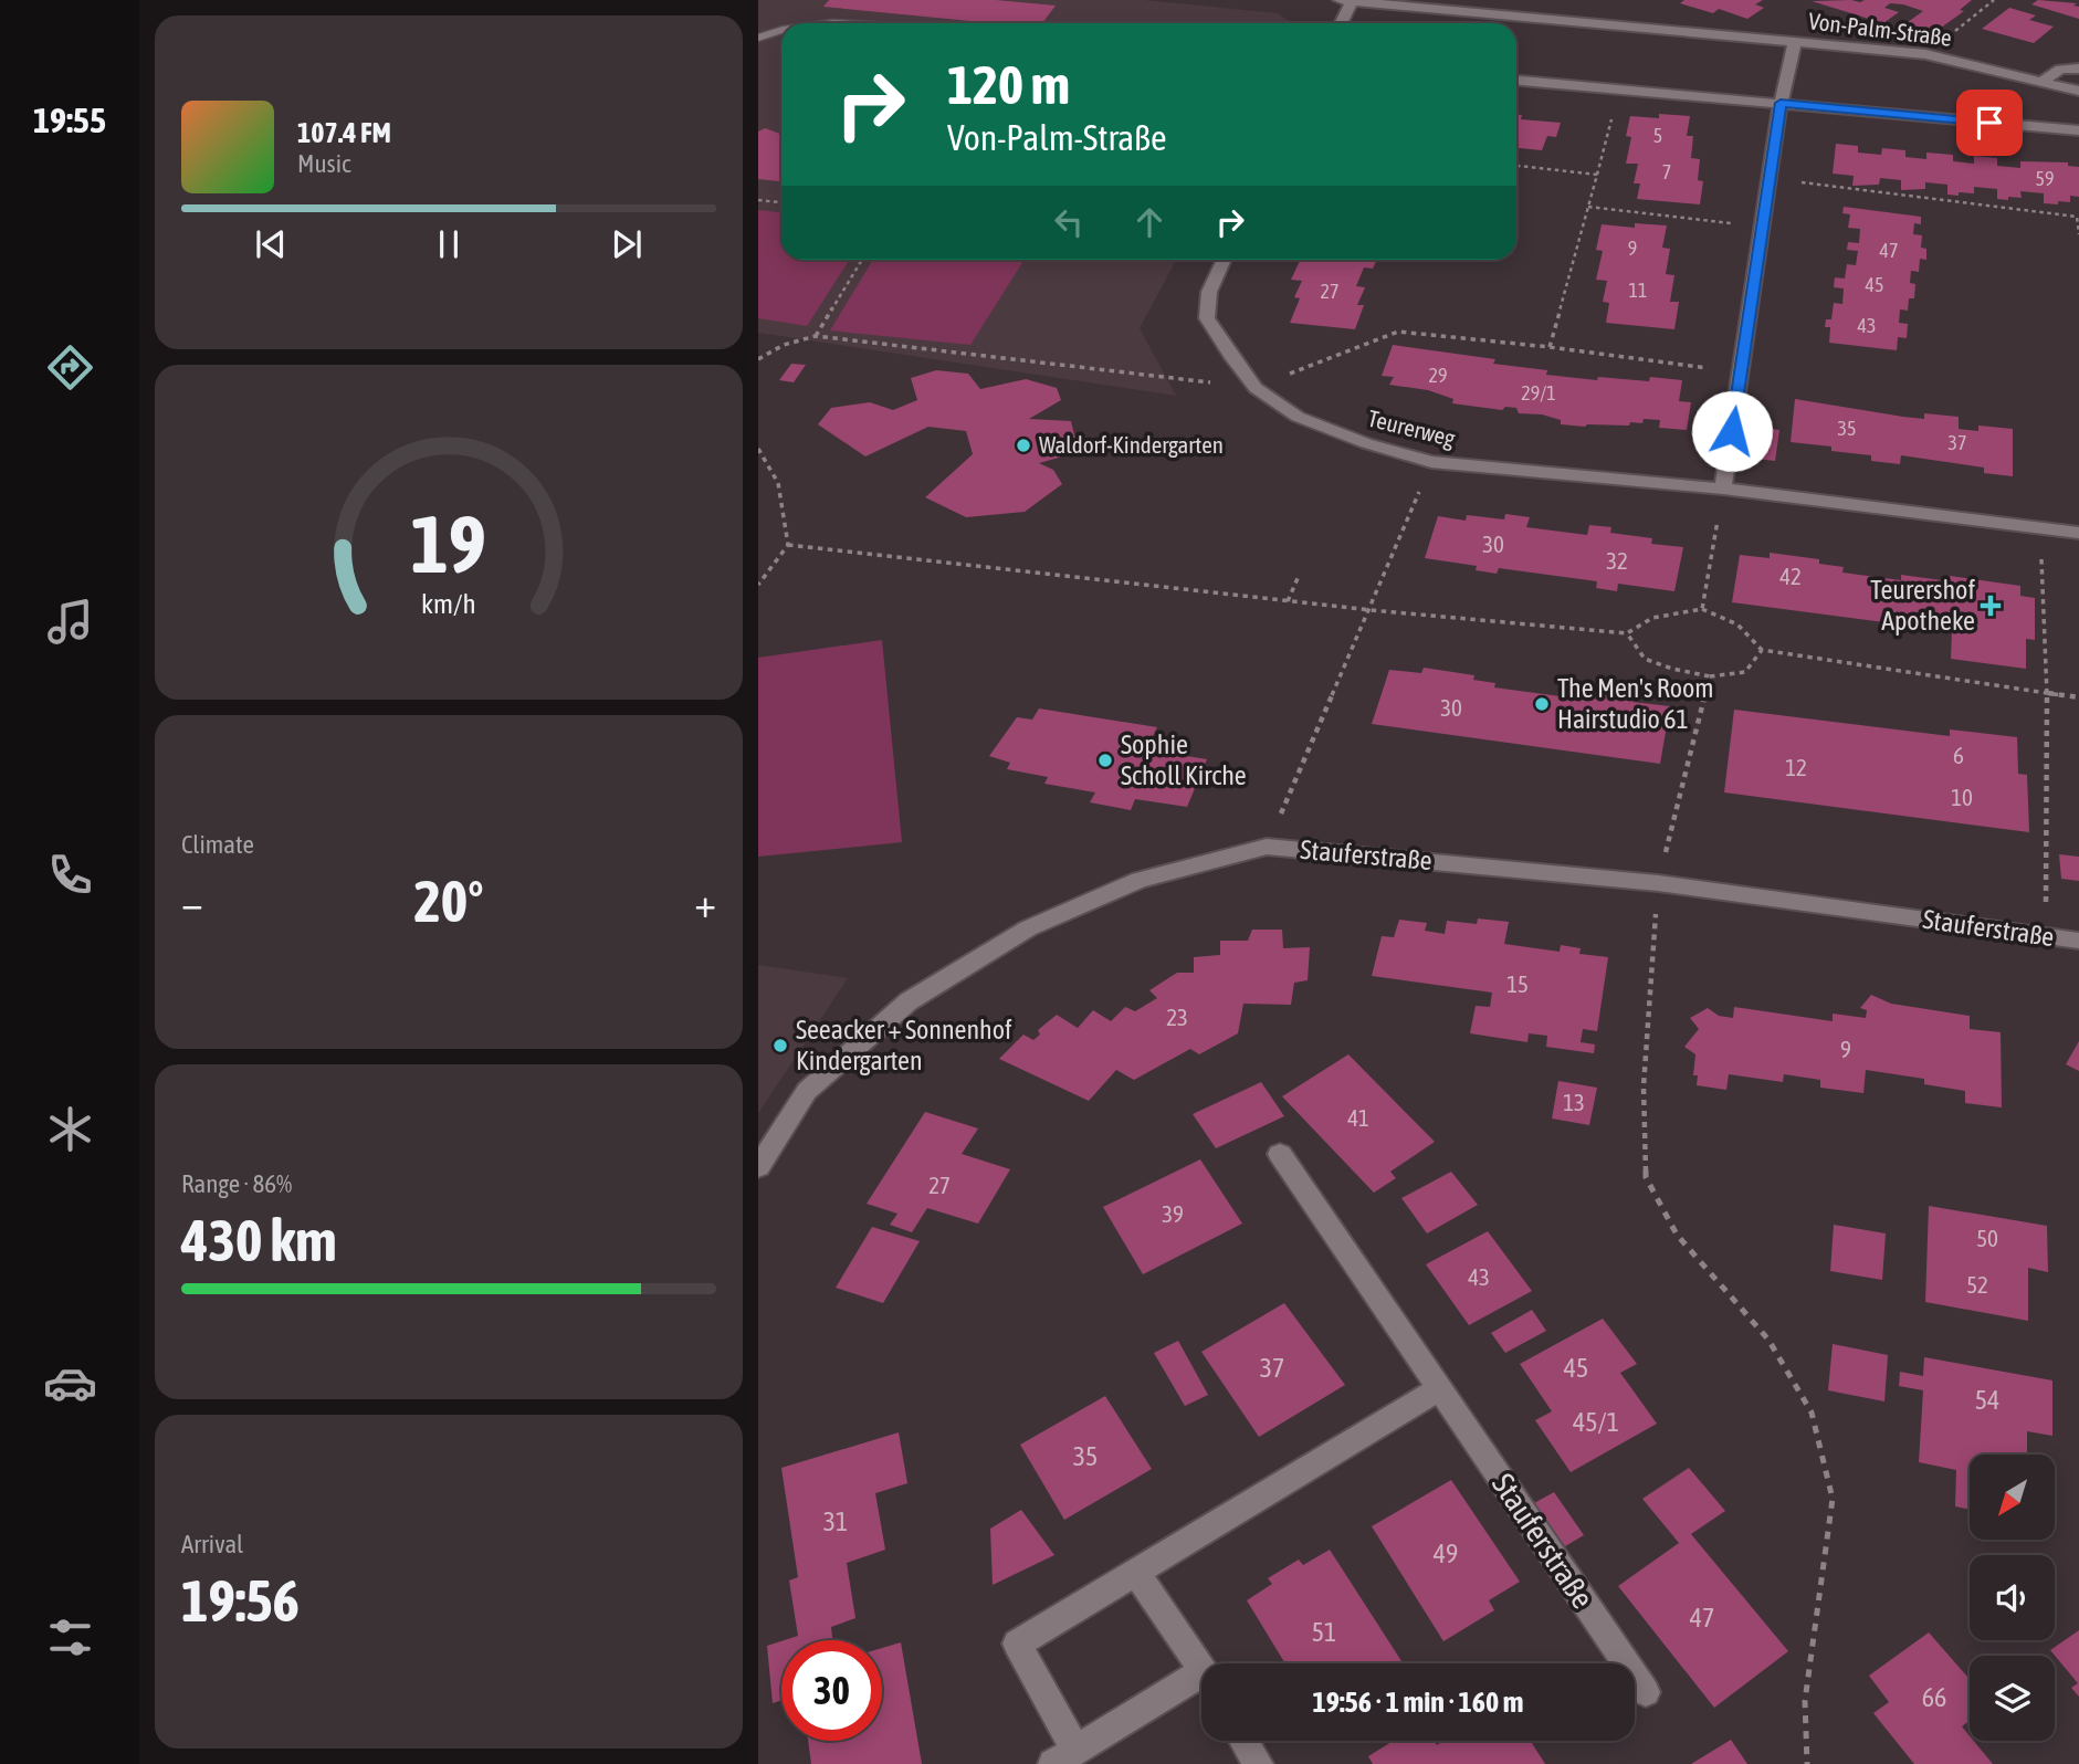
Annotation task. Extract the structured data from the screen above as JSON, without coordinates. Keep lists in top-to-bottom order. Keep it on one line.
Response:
{"streets":{"street":["Von-Palm-Straße","Teurerweg","Stauferstraße"]},"places":{"other":["Waldorf-Kindergarten","The Men's Room Hairstudio 61","Sophie Scholl Kirche","Seeacker + Sonnenhof Kindergarten"],"health":["Teurershof Apotheke"]},"house_numbers":["5","7","59","9","47","45","11","27","43","29","29/1","35","37","30","32","42","30","6","12","10","15","23","9","13","41","27","39","50","43","52","37","45","54","45/1","35","31","49","47","51","66"],"north":"bottom left","page":{"tabs":"19:55","turn":["120 m","Von-Palm-Straße"],"song":["107.4 FM","Music"],"tile":["Climate",["Range · 86%","430 km"],["Arrival","19:56"]],"heat":["−","20°","+"],"limit":"30","trip":"19:56 · 1 min · 160 m","gauge":["19","km/h"]}}
